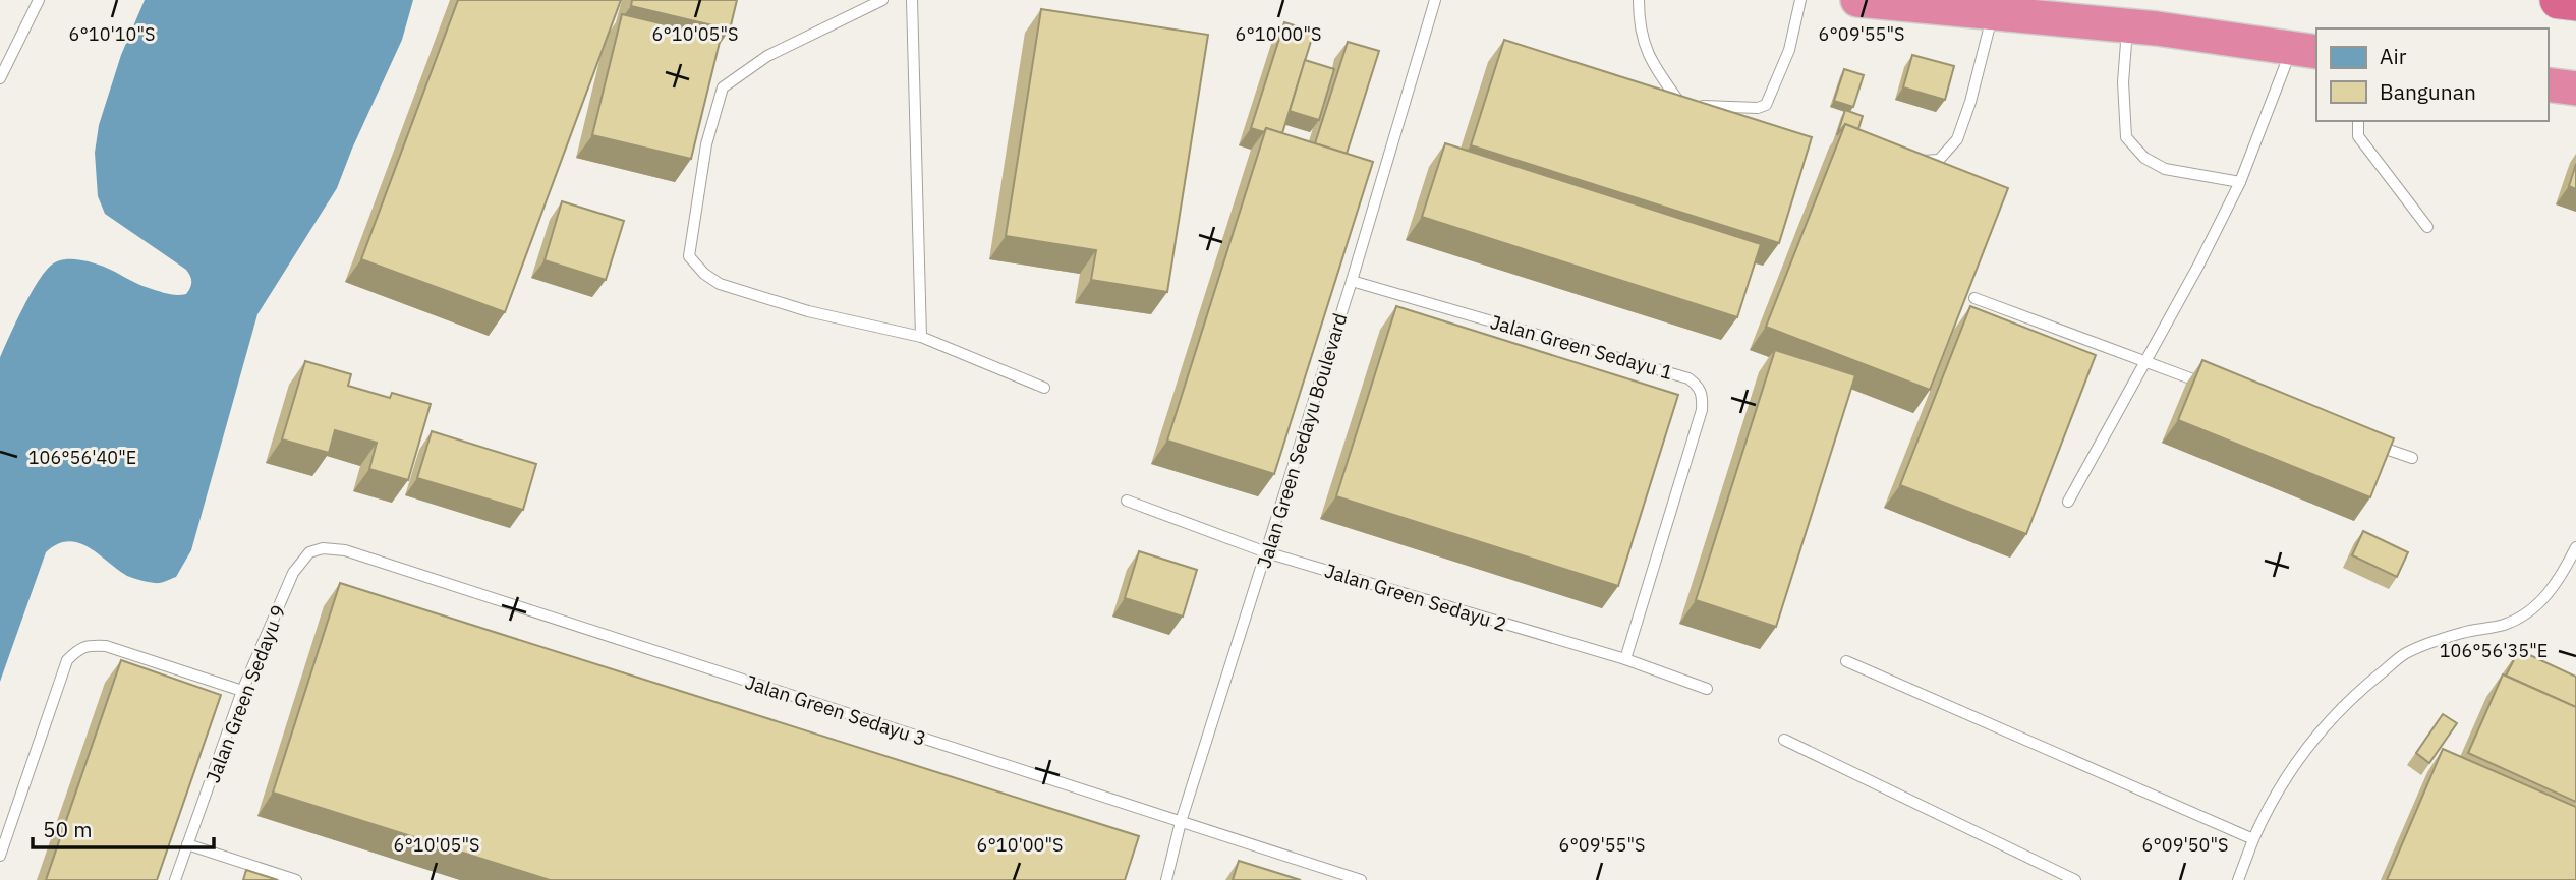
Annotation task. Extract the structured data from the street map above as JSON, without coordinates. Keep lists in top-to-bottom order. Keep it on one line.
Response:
{"streets":{"lane":["Jalan Green Sedayu 1","Jalan Green Sedayu Boulevard","Jalan Green Sedayu 2","Jalan Green Sedayu 9","Jalan Green Sedayu 3"]},"crossings":[["Jalan Green Sedayu 1","Jalan Green Sedayu Boulevard"],["Jalan Green Sedayu 1","Jalan Green Sedayu 2"],["Jalan Green Sedayu Boulevard","Jalan Green Sedayu 2"],["Jalan Green Sedayu Boulevard","Jalan Green Sedayu 3"],["Jalan Green Sedayu 9","Jalan Green Sedayu 3"]],"legend":["Air","Bangunan"],"scale_bar":"50 m","coordinates":["6°10'10\"S","6°10'05\"S","6°10'00\"S","6°09'55\"S","106°56'40\"E","106°56'35\"E","6°09'50\"S"]}
